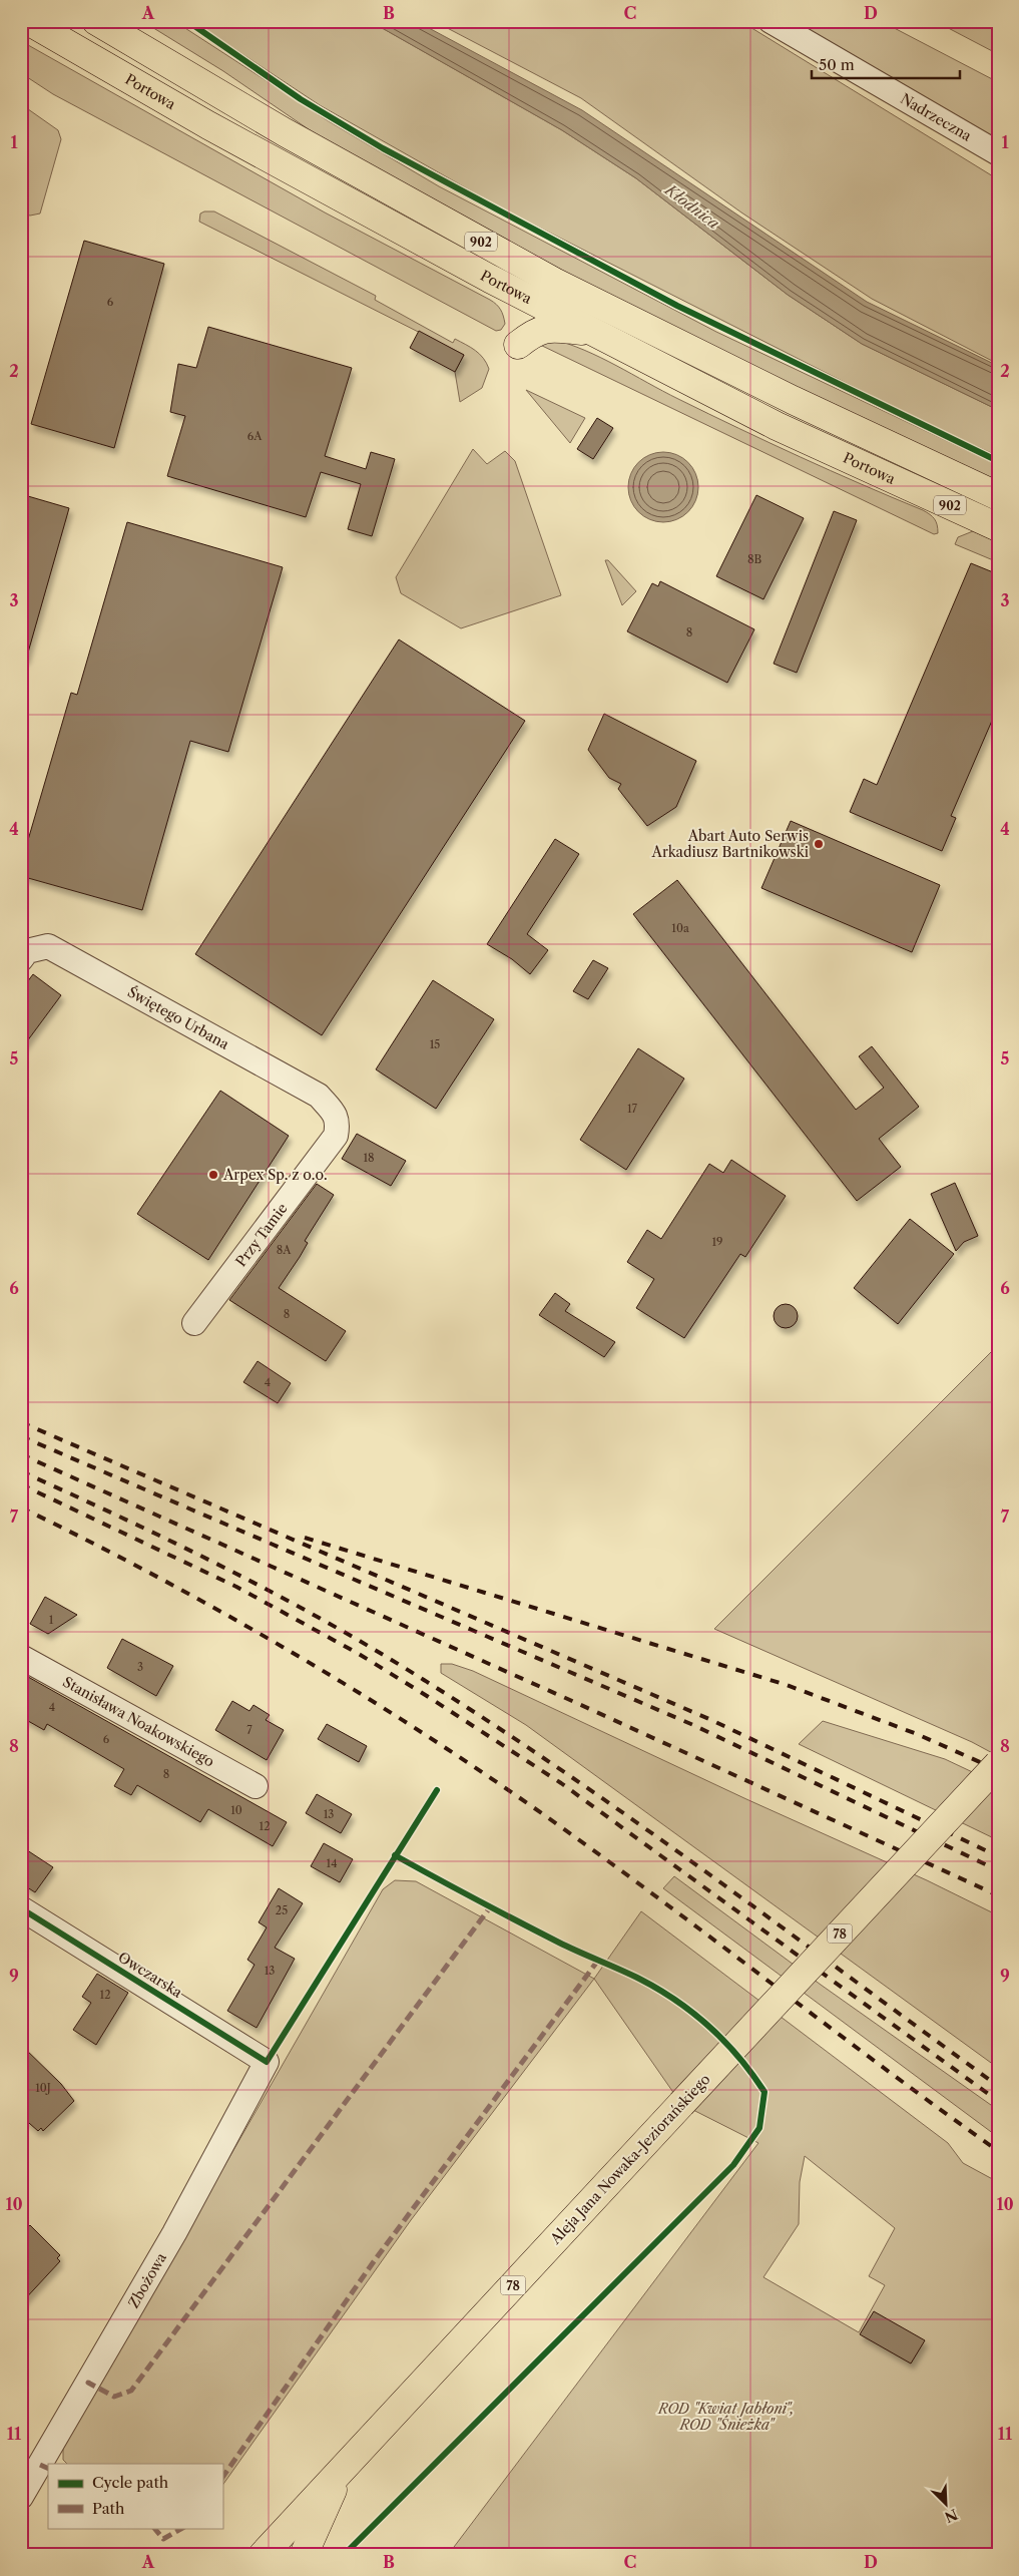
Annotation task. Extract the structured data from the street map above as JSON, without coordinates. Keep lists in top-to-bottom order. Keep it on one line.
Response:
{"streets":{"main road":["Portowa","902","78","Aleja Jana Nowaka-Jeziorańskiego"],"street":["Nadrzeczna","Świętego Urbana","Przy Tamie","Stanisława Noakowskiego","Owczarska","Zbożowa"]},"crossings":[["Świętego Urbana","Przy Tamie"],["Owczarska","Zbożowa"]],"water":["Kłodnica"],"parks":["ROD \"Kwiat Jabłoni\", ROD \"Śnieżka\""],"places":["Abart Auto Serwis Arkadiusz Bartnikowski","Arpex Sp. z o.o."],"house_numbers":["6","6A","8B","8","10a","15","17","18","19","8A","8","4","1","3","4","7","6","8","10","13","12","14","25","13","12","10J"],"legend":["Cycle path","Path"],"scale_bar":"50 m","north":"bottom right","grid":{"columns":["A","B","C","D"],"rows":["1","2","3","4","5","6","7","8","9","10","11"]}}
